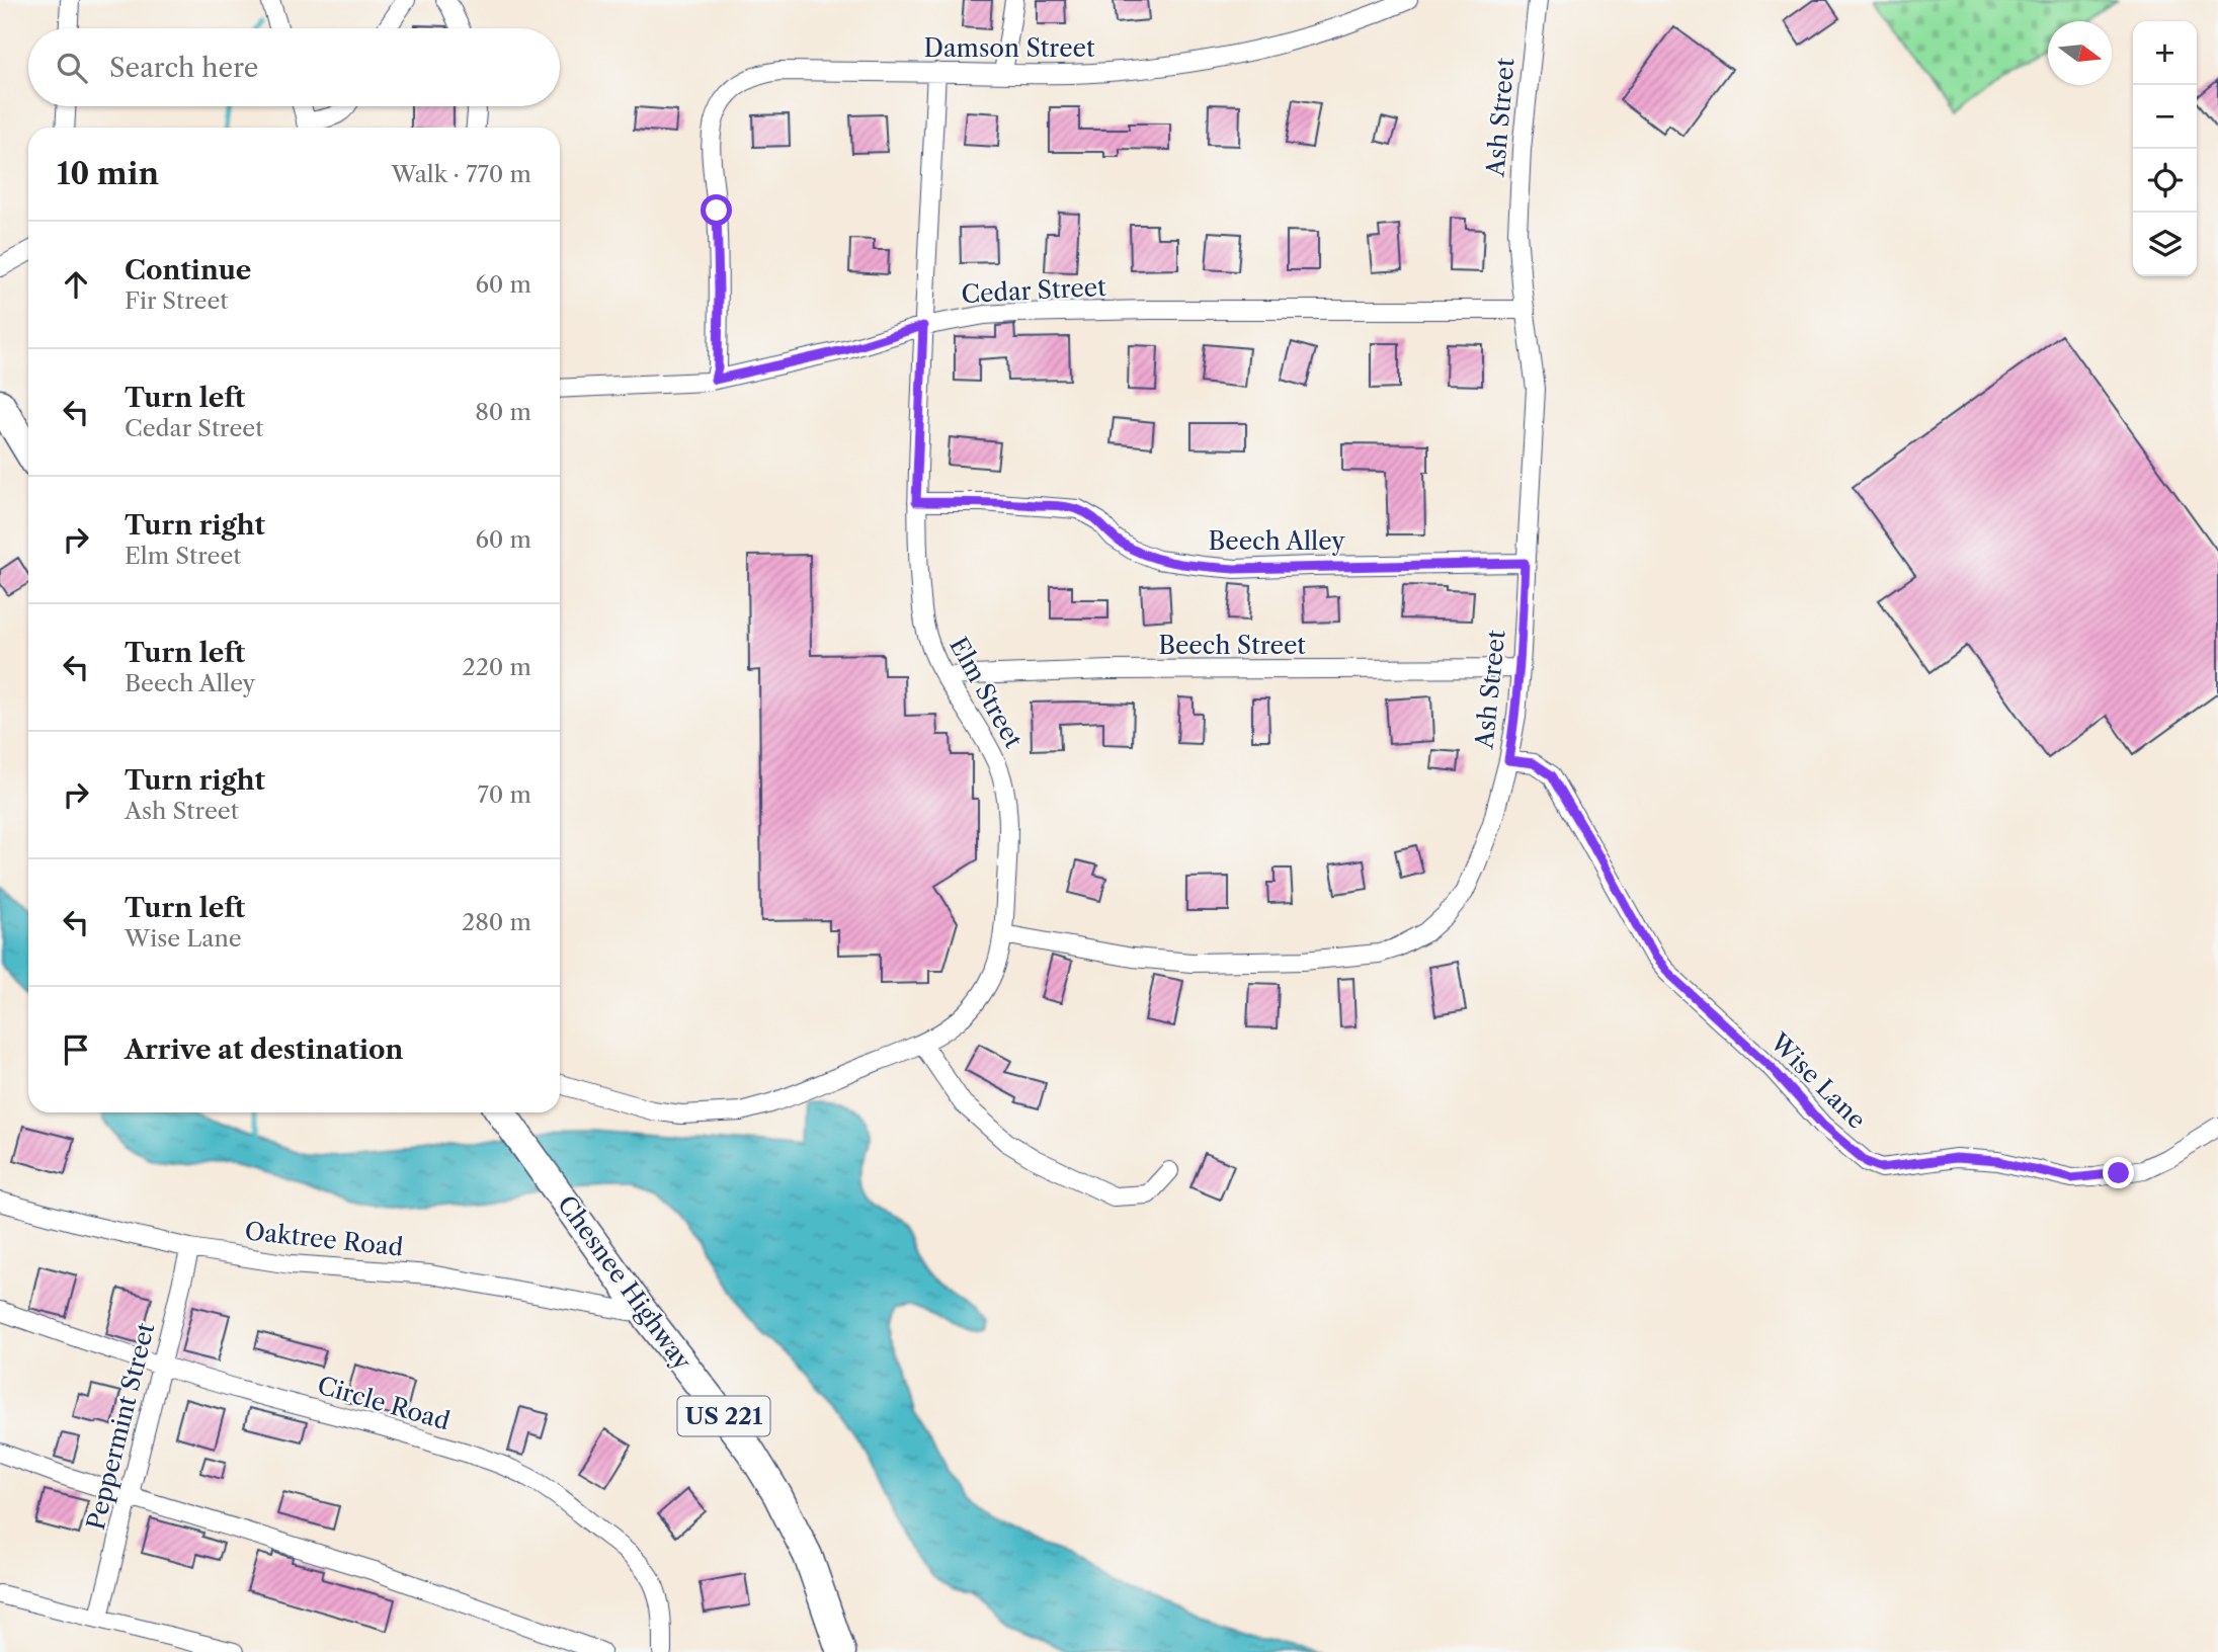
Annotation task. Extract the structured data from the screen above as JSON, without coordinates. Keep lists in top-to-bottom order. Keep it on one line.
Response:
{"streets":{"main road":["Chesnee Highway","US 221"],"street":["Damson Street","Ash Street","Cedar Street","Beech Alley","Beech Street","Elm Street","Wise Lane","Oaktree Road","Circle Road","Peppermint Street"]},"crossings":[["Damson Street","Cedar Street"],["Damson Street","Elm Street"],["Ash Street","Cedar Street"],["Ash Street","Beech Alley"],["Ash Street","Beech Street"],["Ash Street","Elm Street"],["Ash Street","Wise Lane"],["Cedar Street","Elm Street"],["Beech Alley","Elm Street"],["Beech Street","Elm Street"],["Oaktree Road","Chesnee Highway"],["Oaktree Road","Peppermint Street"],["Circle Road","Peppermint Street"]],"north":"right","page":{"map_buttons":["+","−"],"search":"Search here","heading":["10 min","Walk · 770 m"],"list":[["Continue","Fir Street","60 m"],["Turn left","Cedar Street","80 m"],["Turn right","Elm Street","60 m"],["Turn left","Beech Alley","220 m"],["Turn right","Ash Street","70 m"],["Turn left","Wise Lane","280 m"],"Arrive at destination"]}}
